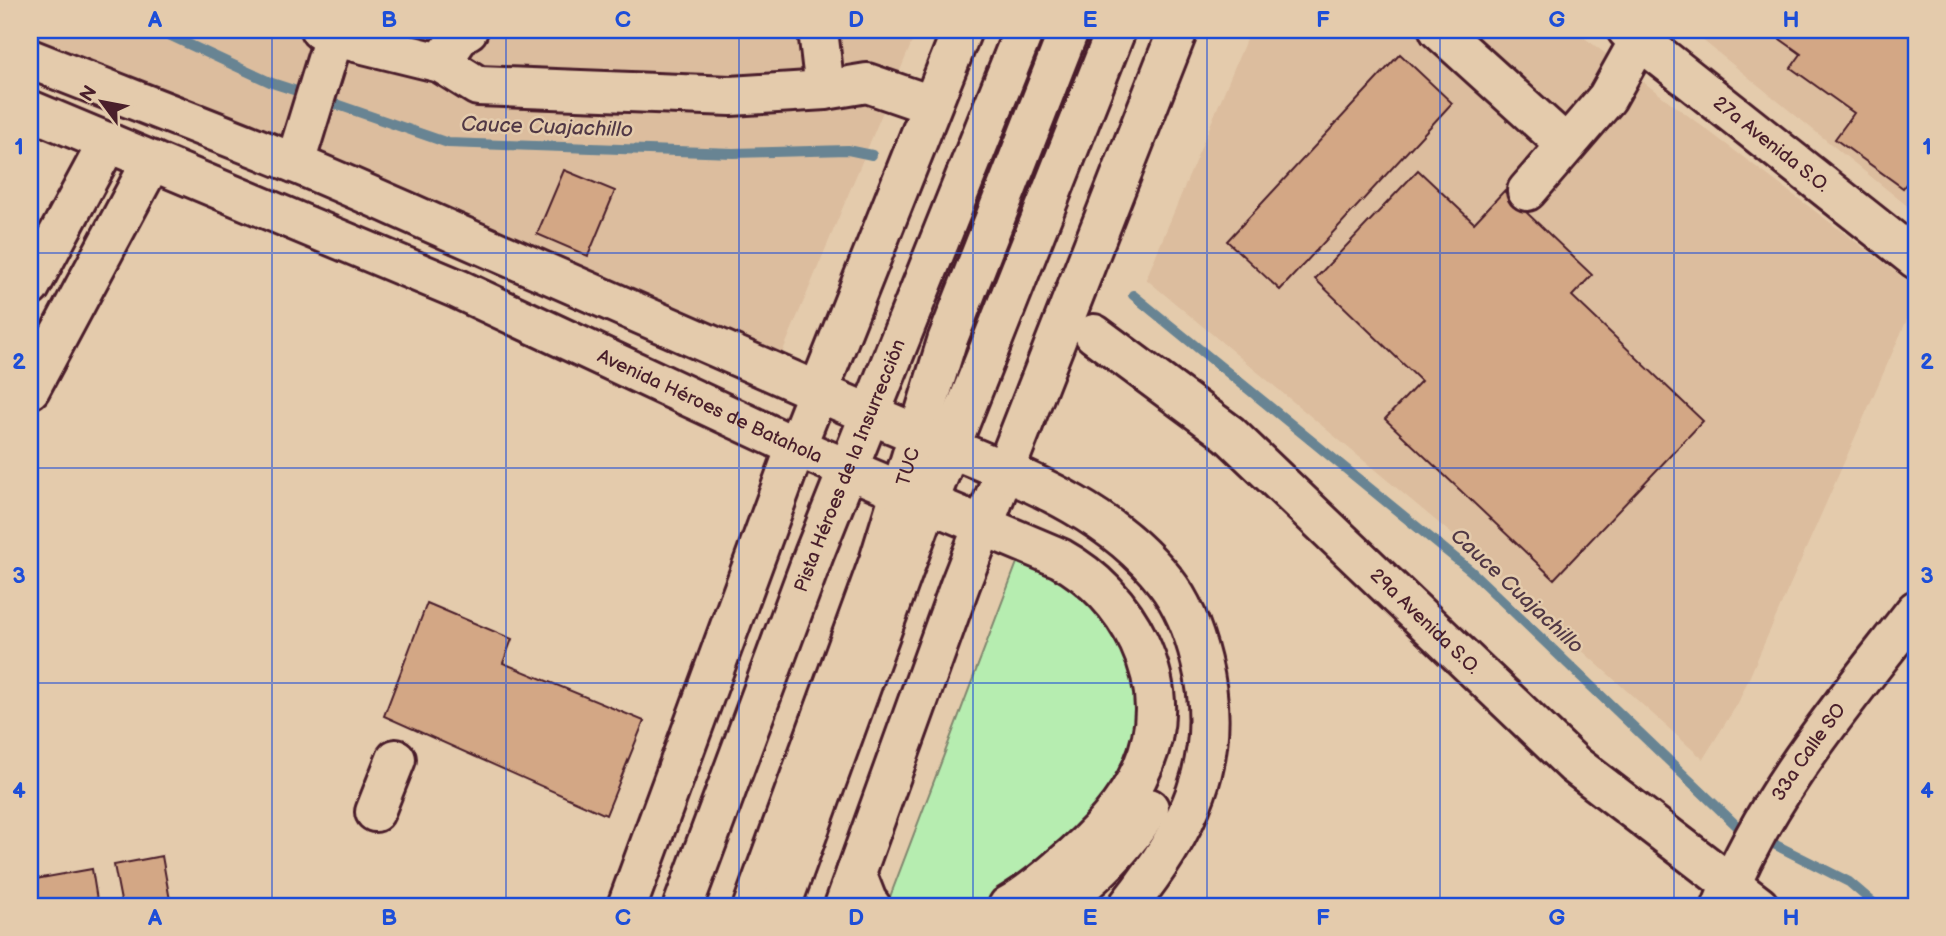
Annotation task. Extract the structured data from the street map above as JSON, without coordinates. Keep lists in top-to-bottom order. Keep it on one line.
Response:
{"streets":{"main road":["27a Avenida S.O.","Avenida Héroes de Batahola","Pista Héroes de la Insurrección","TUC","29a Avenida S.O.","33a Calle SO"]},"crossings":[["Avenida Héroes de Batahola","Pista Héroes de la Insurrección"],["Avenida Héroes de Batahola","TUC"],["Pista Héroes de la Insurrección","TUC"],["29a Avenida S.O.","33a Calle SO"]],"water":["Cauce Cuajachillo"],"north":"top left","grid":{"columns":["A","B","C","D","E","F","G","H"],"rows":["1","2","3","4"]}}
